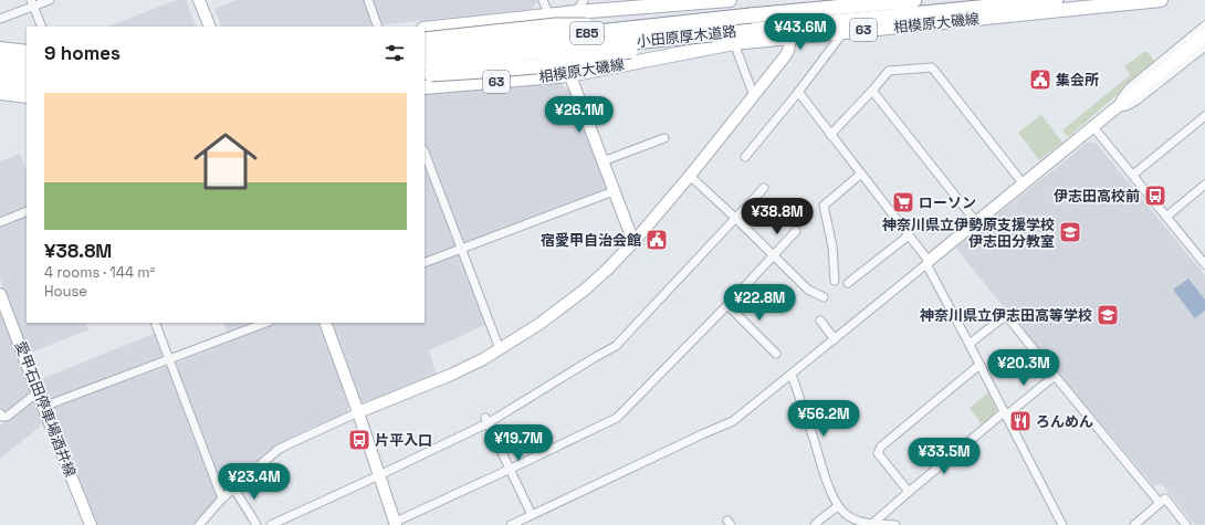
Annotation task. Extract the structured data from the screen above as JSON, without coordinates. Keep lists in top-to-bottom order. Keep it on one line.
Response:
{"streets":{"highway":["E85","小田原厚木道路"],"main road":["相模原大磯線","63"],"street":["愛甲石田停車場酒井線"]},"places":{"public building":["集会所","宿愛甲自治会館"],"bus stop":["伊志田高校前","片平入口"],"supermarket":["ローソン"],"school or university":["神奈川県立伊勢原支援学校 伊志田分教室","神奈川県立伊志田高等学校"],"restaurant":["ろんめん"]},"page":{"price":["¥43.6M","¥26.1M","¥38.8M","¥22.8M","¥20.3M","¥56.2M","¥19.7M","¥33.5M","¥23.4M"],"heading":"9 homes","list":[{"name":"¥38.8M","note":"4 rooms · 144 m² · House"}]}}
